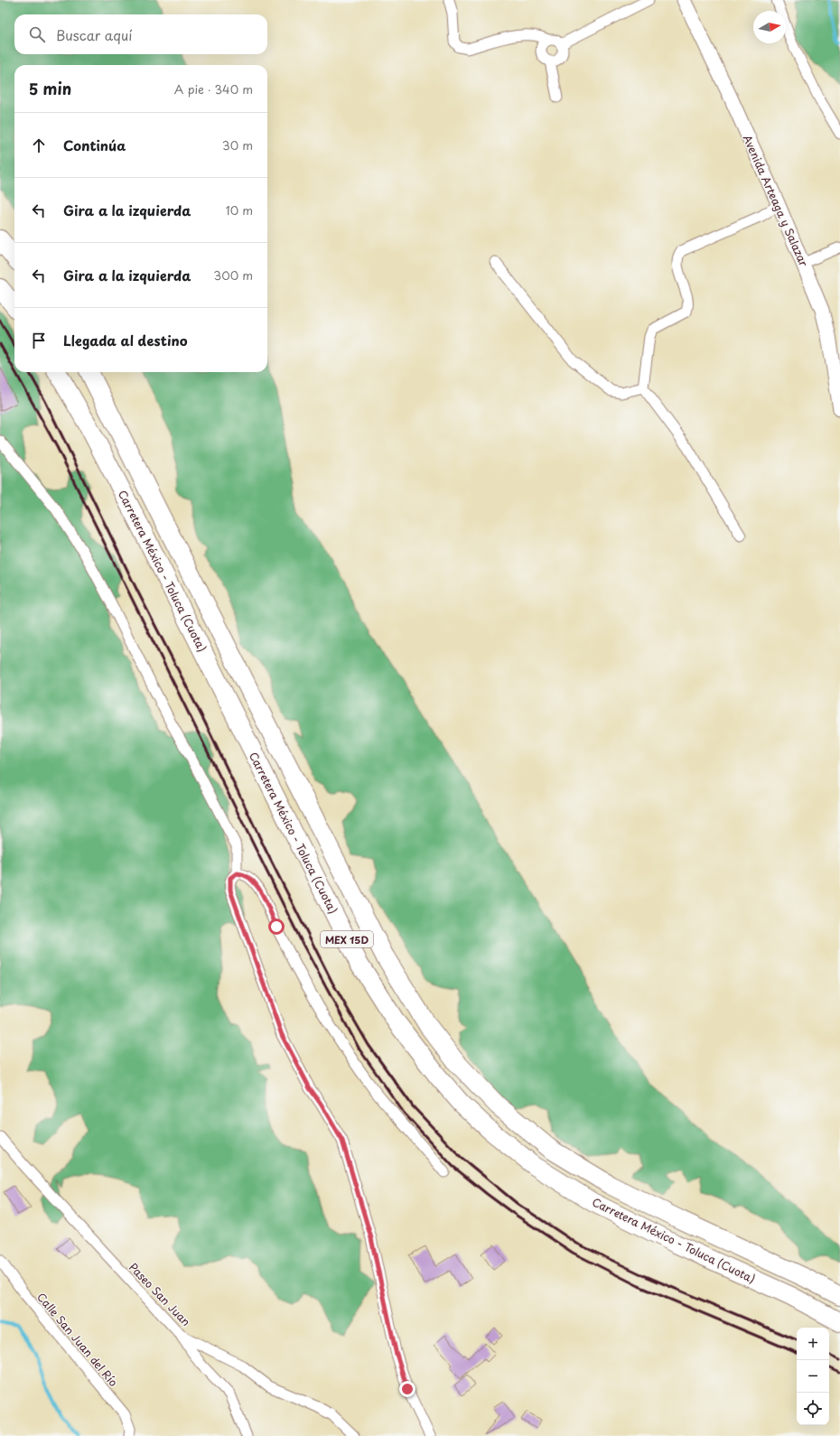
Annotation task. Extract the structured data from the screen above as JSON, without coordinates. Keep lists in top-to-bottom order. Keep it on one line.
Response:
{"streets":{"highway":["Carretera México - Toluca (Cuota)","MEX 15D"],"street":["Avenida Arteaga y Salazar","Paseo San Juan","Calle San Juan del Río"]},"north":"right","page":{"search":"Buscar aquí","heading":["5 min","A pie · 340 m"],"list":[["Continúa","30 m"],["Gira a la izquierda","10 m"],["Gira a la izquierda","300 m"],"Llegada al destino"],"map_buttons":["+","−"]}}
